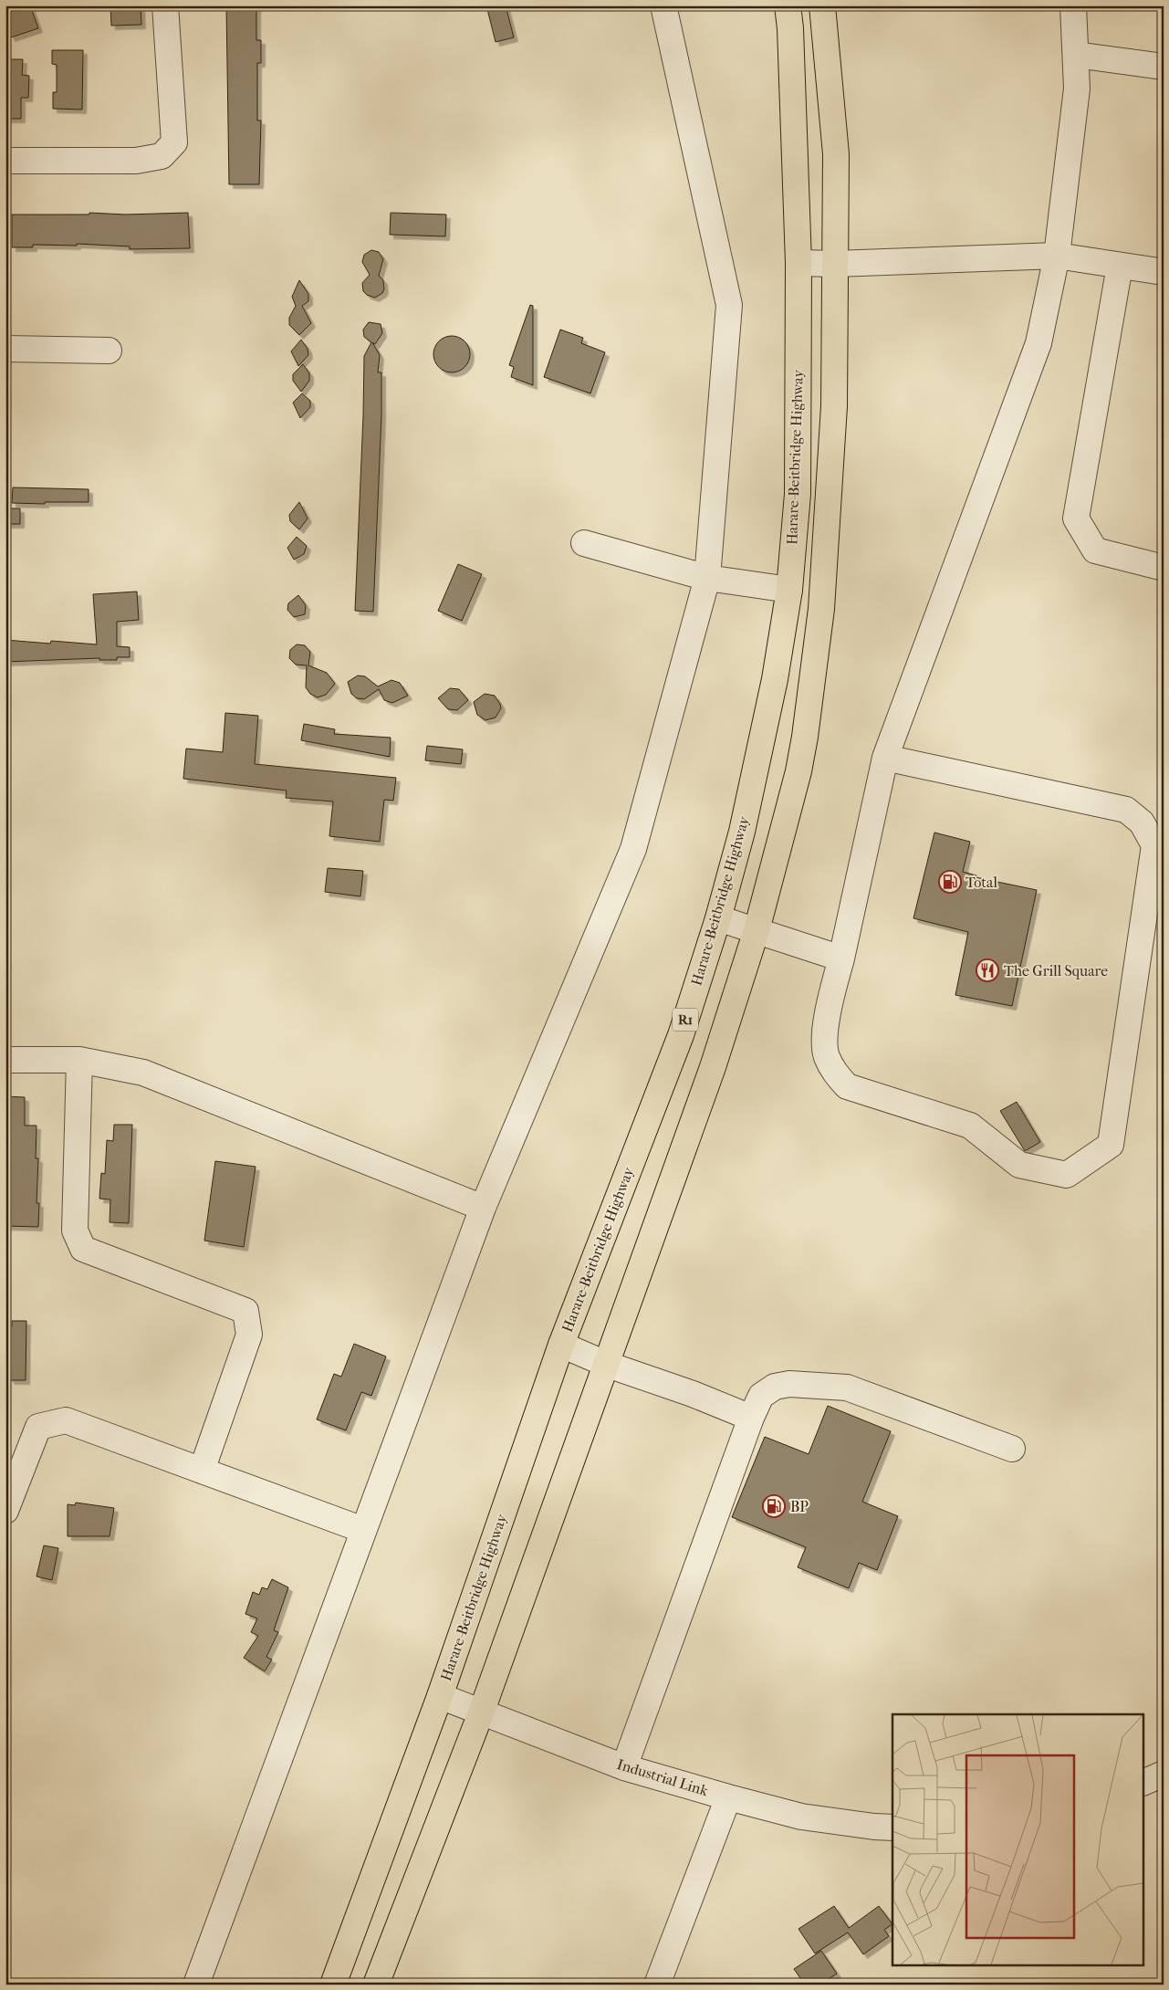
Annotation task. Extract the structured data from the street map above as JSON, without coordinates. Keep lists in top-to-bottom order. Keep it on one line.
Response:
{"streets":{"highway":["Harare-Beitbridge Highway","R1"],"street":["Industrial Link"]},"crossings":[["Harare-Beitbridge Highway","Industrial Link"]],"places":{"fuel station":["Total","BP"],"restaurant":["The Grill Square"]}}
